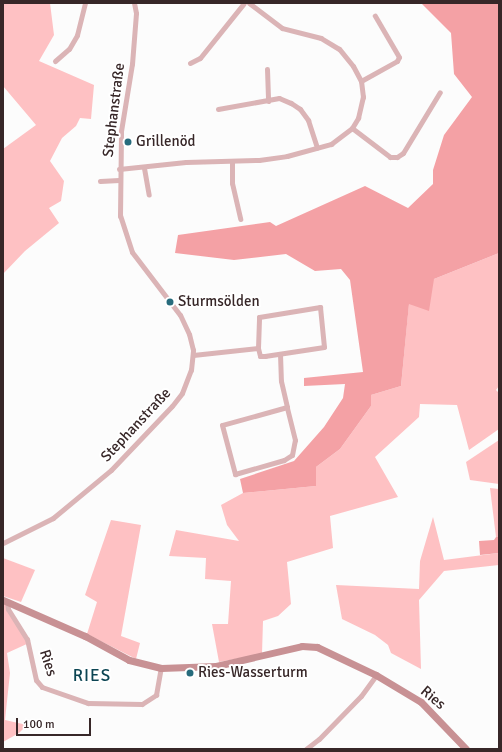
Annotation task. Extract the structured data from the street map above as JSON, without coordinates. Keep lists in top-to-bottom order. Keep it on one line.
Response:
{"streets":{"street":["Stephanstraße","Ries"]},"districts":["RIES"],"places":["Grillenöd","Sturmsölden","Ries-Wasserturm"],"scale_bar":"100 m"}
